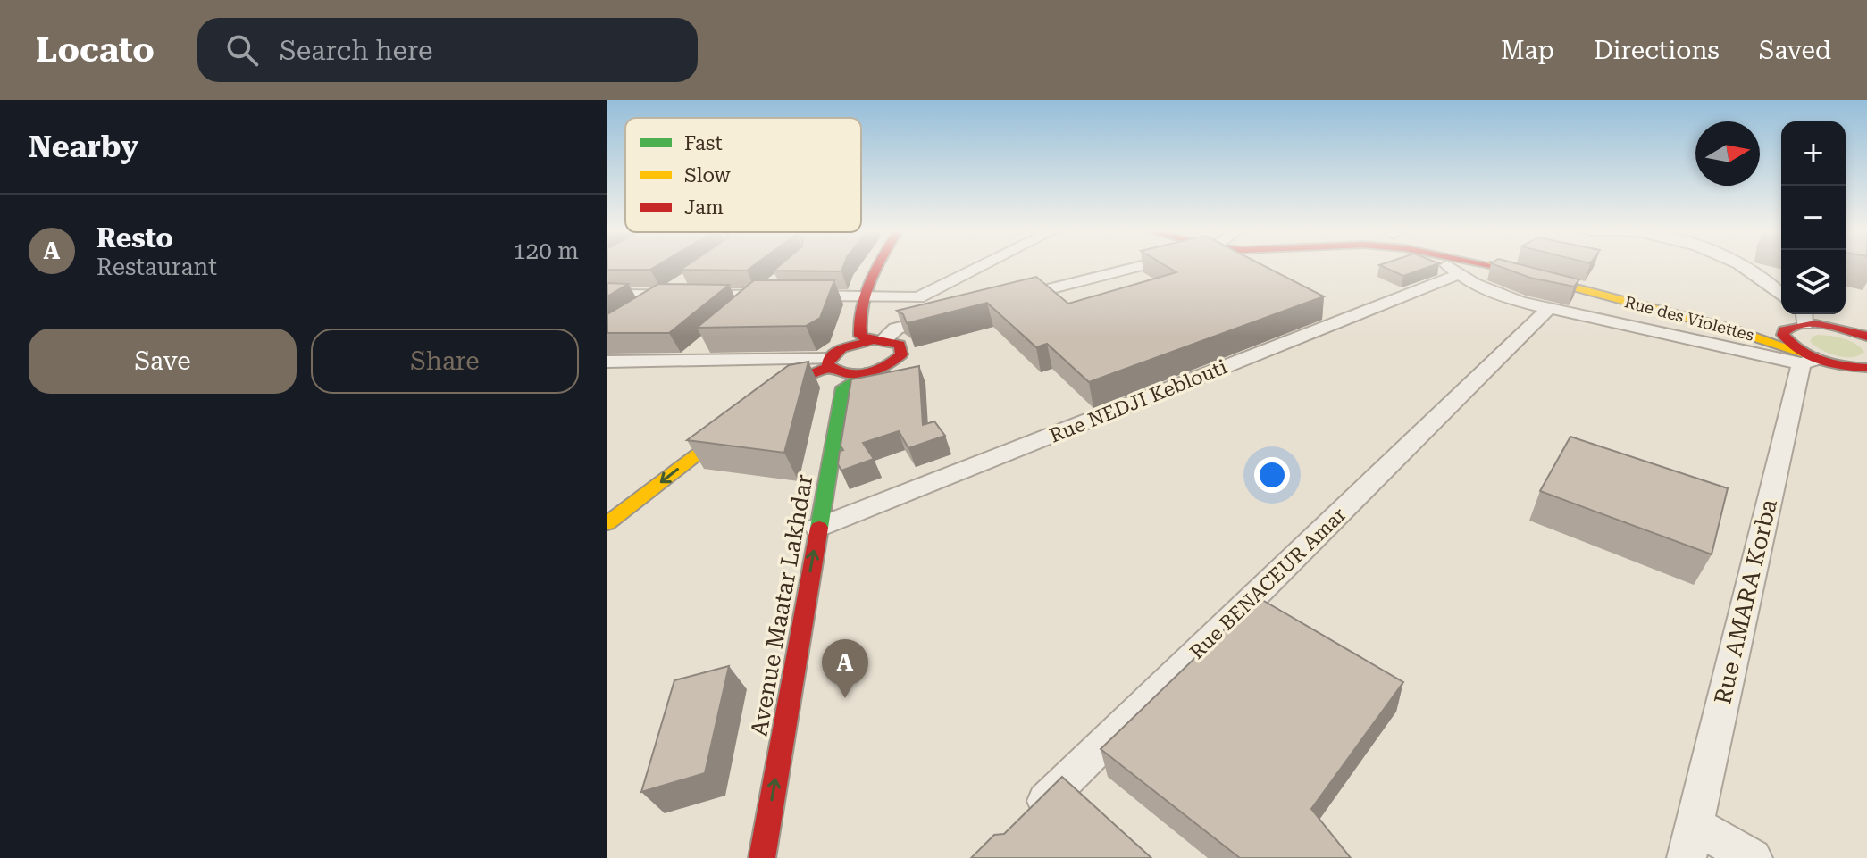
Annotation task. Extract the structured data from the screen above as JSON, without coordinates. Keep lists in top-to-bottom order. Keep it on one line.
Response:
{"streets":{"main road":["Rue des Violettes","Avenue Maatar Lakhdar"],"street":["Rue NEDJI Keblouti","Rue BENACEUR Amar","Rue AMARA Korba"]},"crossings":[["Rue des Violettes","Rue AMARA Korba"],["Rue NEDJI Keblouti","Avenue Maatar Lakhdar"]],"one_way":["Avenue Maatar Lakhdar"],"legend":["Fast","Slow","Jam"],"north":"right","page":{"header":"Locato","search":"Search here","nav":["Map","Directions","Saved"],"heading":"Nearby","map_buttons":["+","−"],"list":[{"mark":"A","name":"Resto","note":"Restaurant","value":"120 m"}],"buttons":["Save","Share"],"pins":"A"}}
